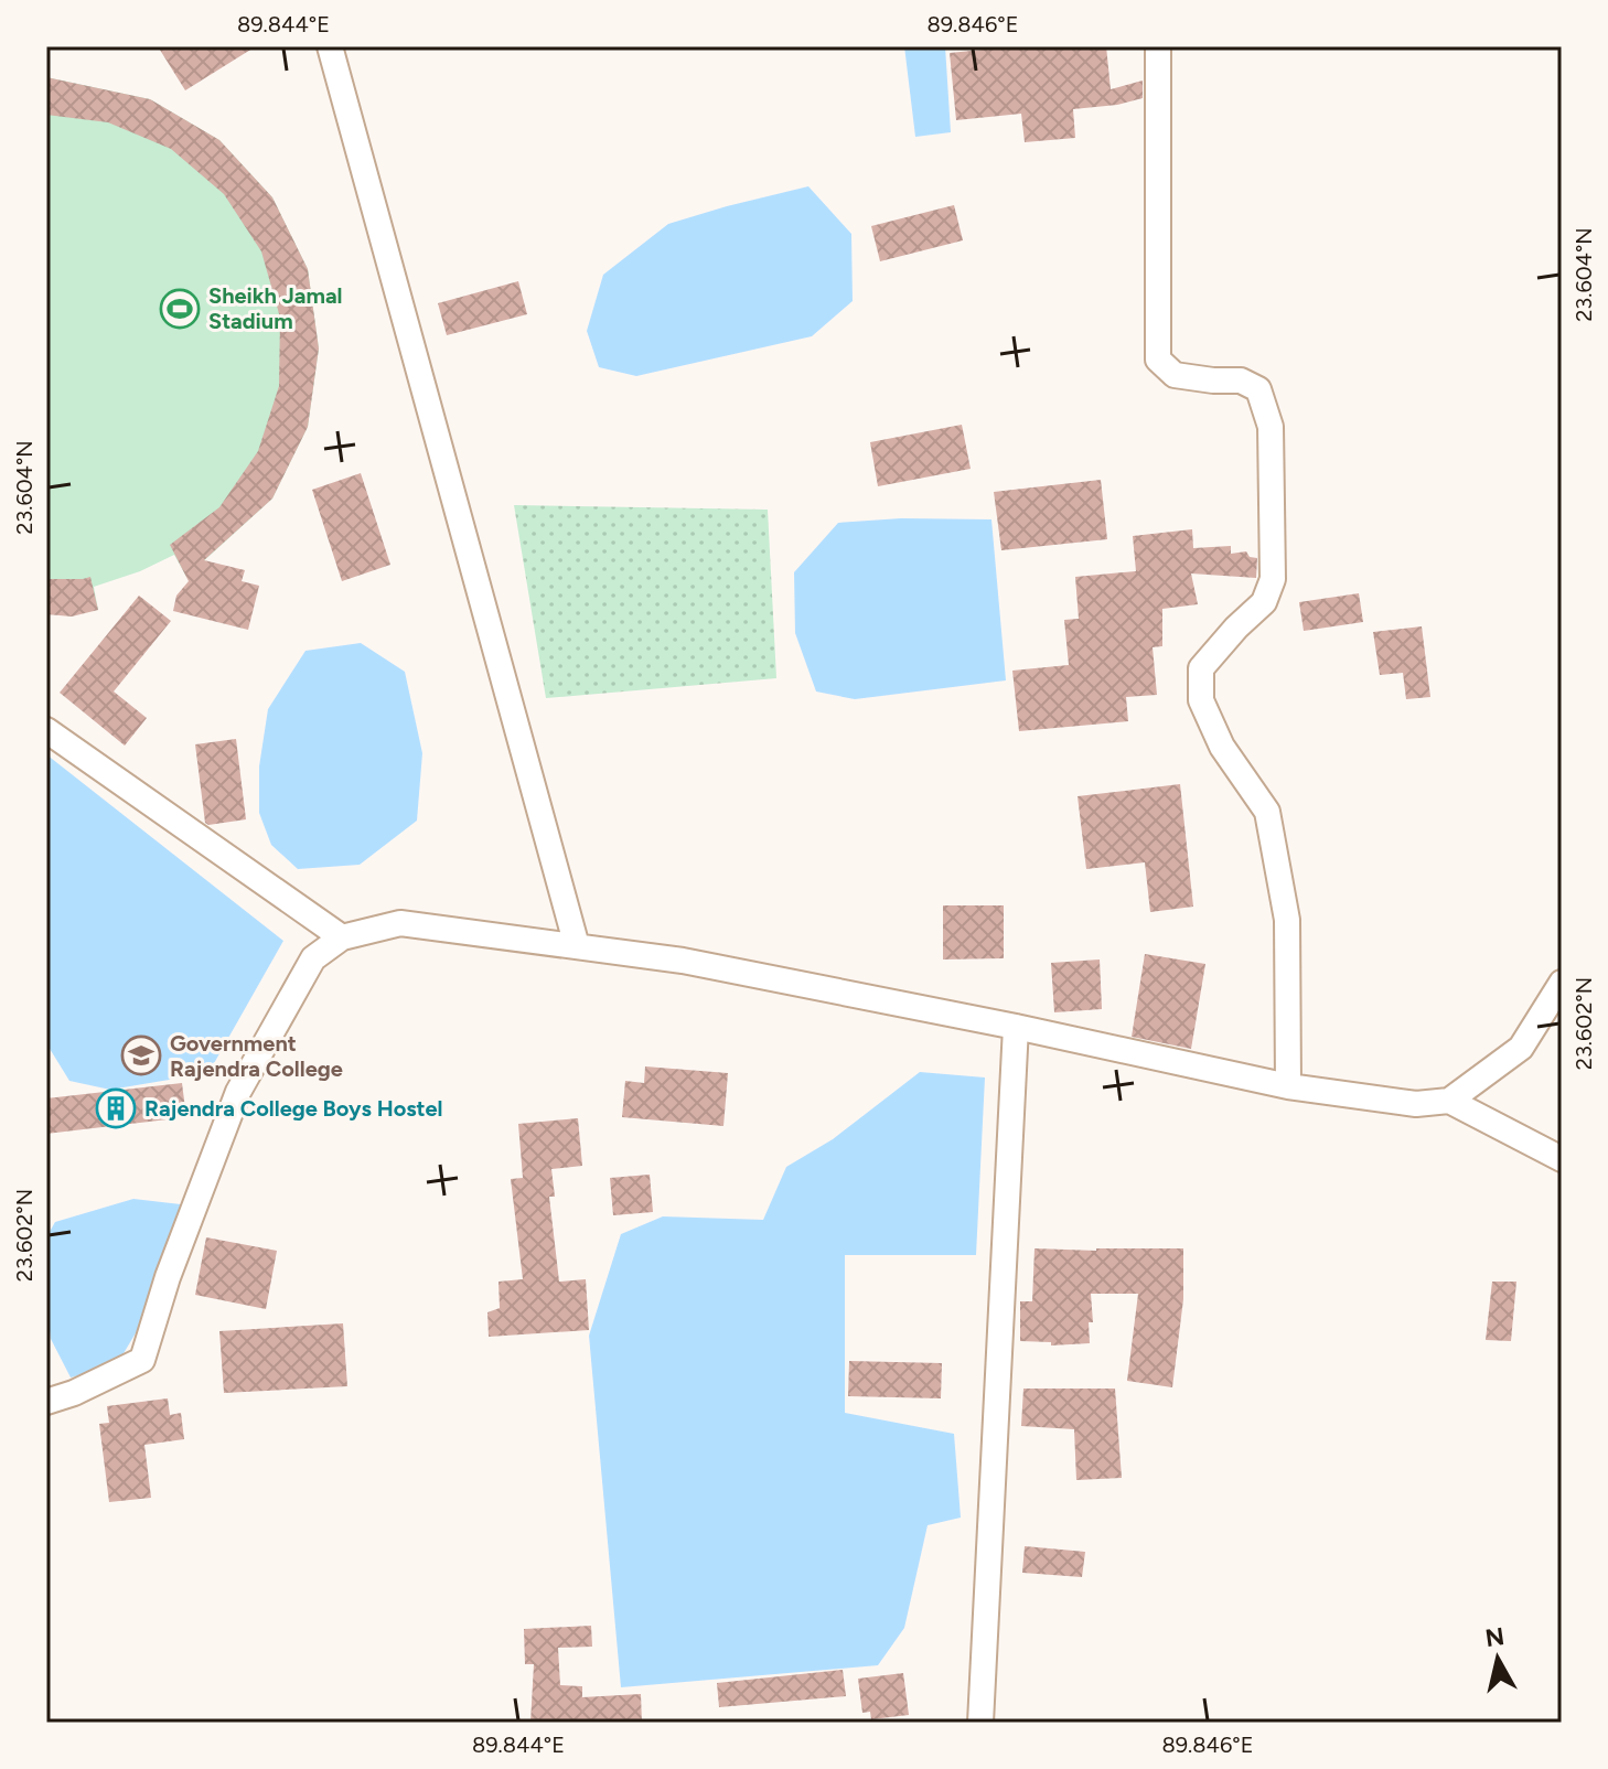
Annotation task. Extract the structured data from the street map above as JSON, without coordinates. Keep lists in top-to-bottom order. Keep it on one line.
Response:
{"places":{"sports":["Sheikh Jamal Stadium"],"school or university":["Government Rajendra College"],"building":["Rajendra College Boys Hostel"]},"north":"top","coordinates":["89.844°E","89.846°E","23.604°N","23.602°N"]}
